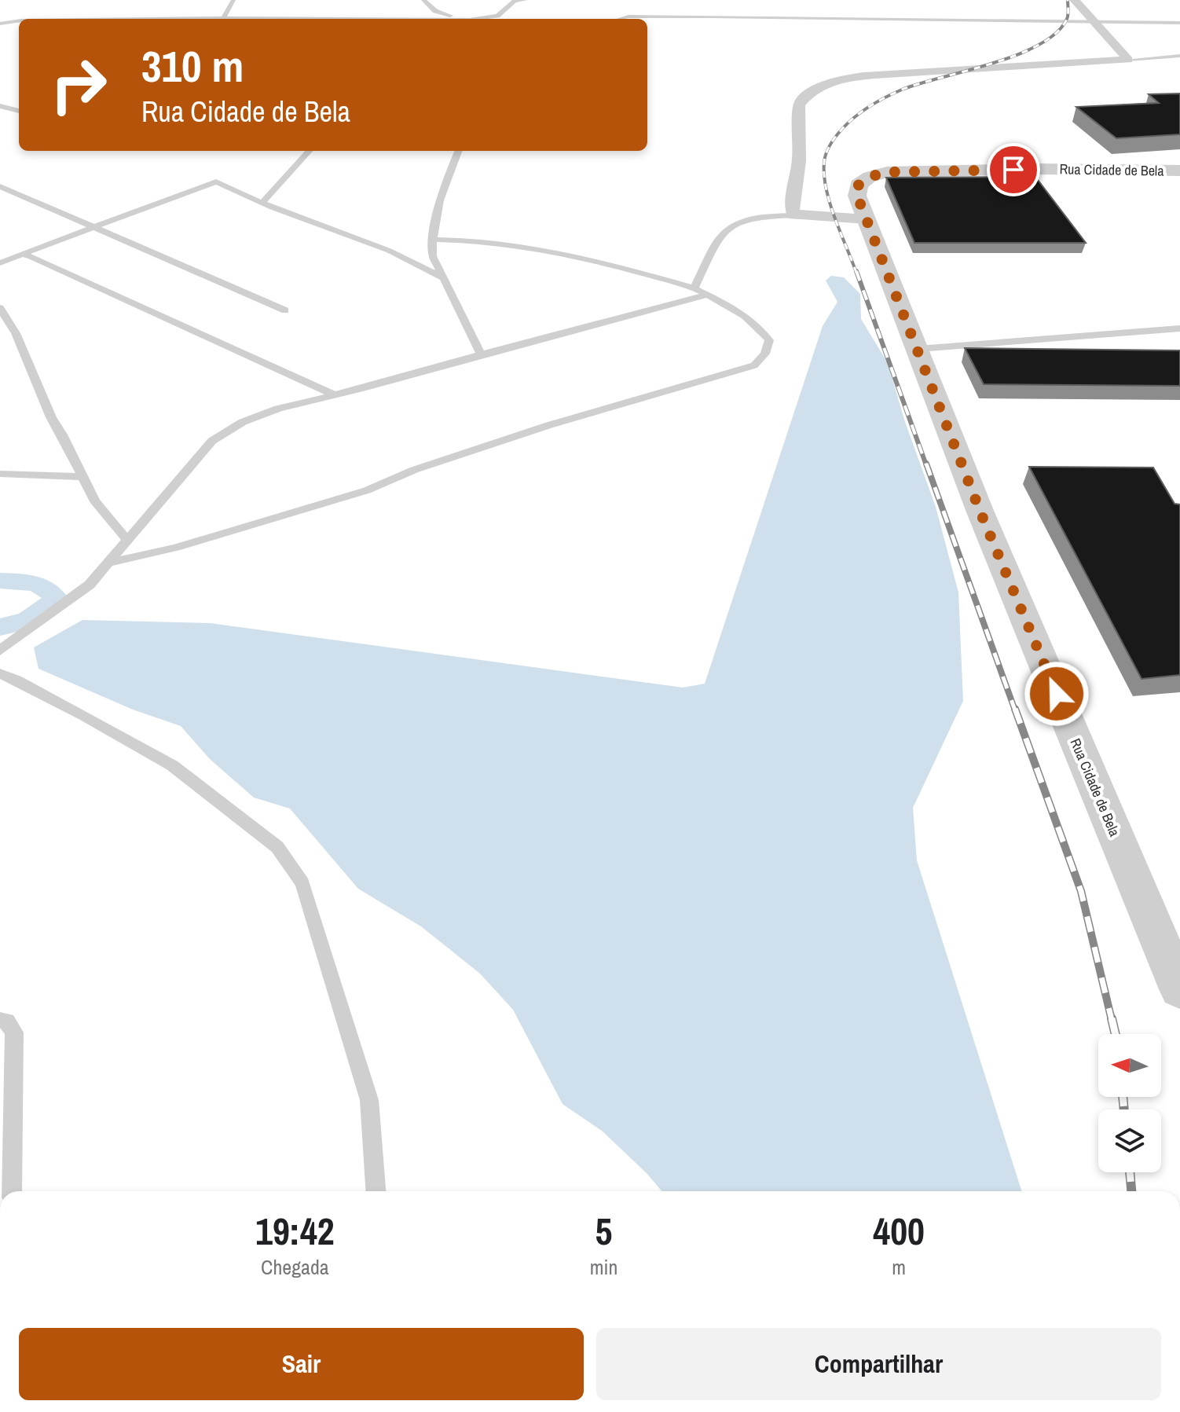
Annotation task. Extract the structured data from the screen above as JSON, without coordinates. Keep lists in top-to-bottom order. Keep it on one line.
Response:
{"streets":{"street":["Rua Cidade de Bela"]},"north":"left","page":{"turn":["310 m","Rua Cidade de Bela"],"eta":["19:42","Chegada","5","min","400","m"],"buttons":["Sair","Compartilhar"]}}
